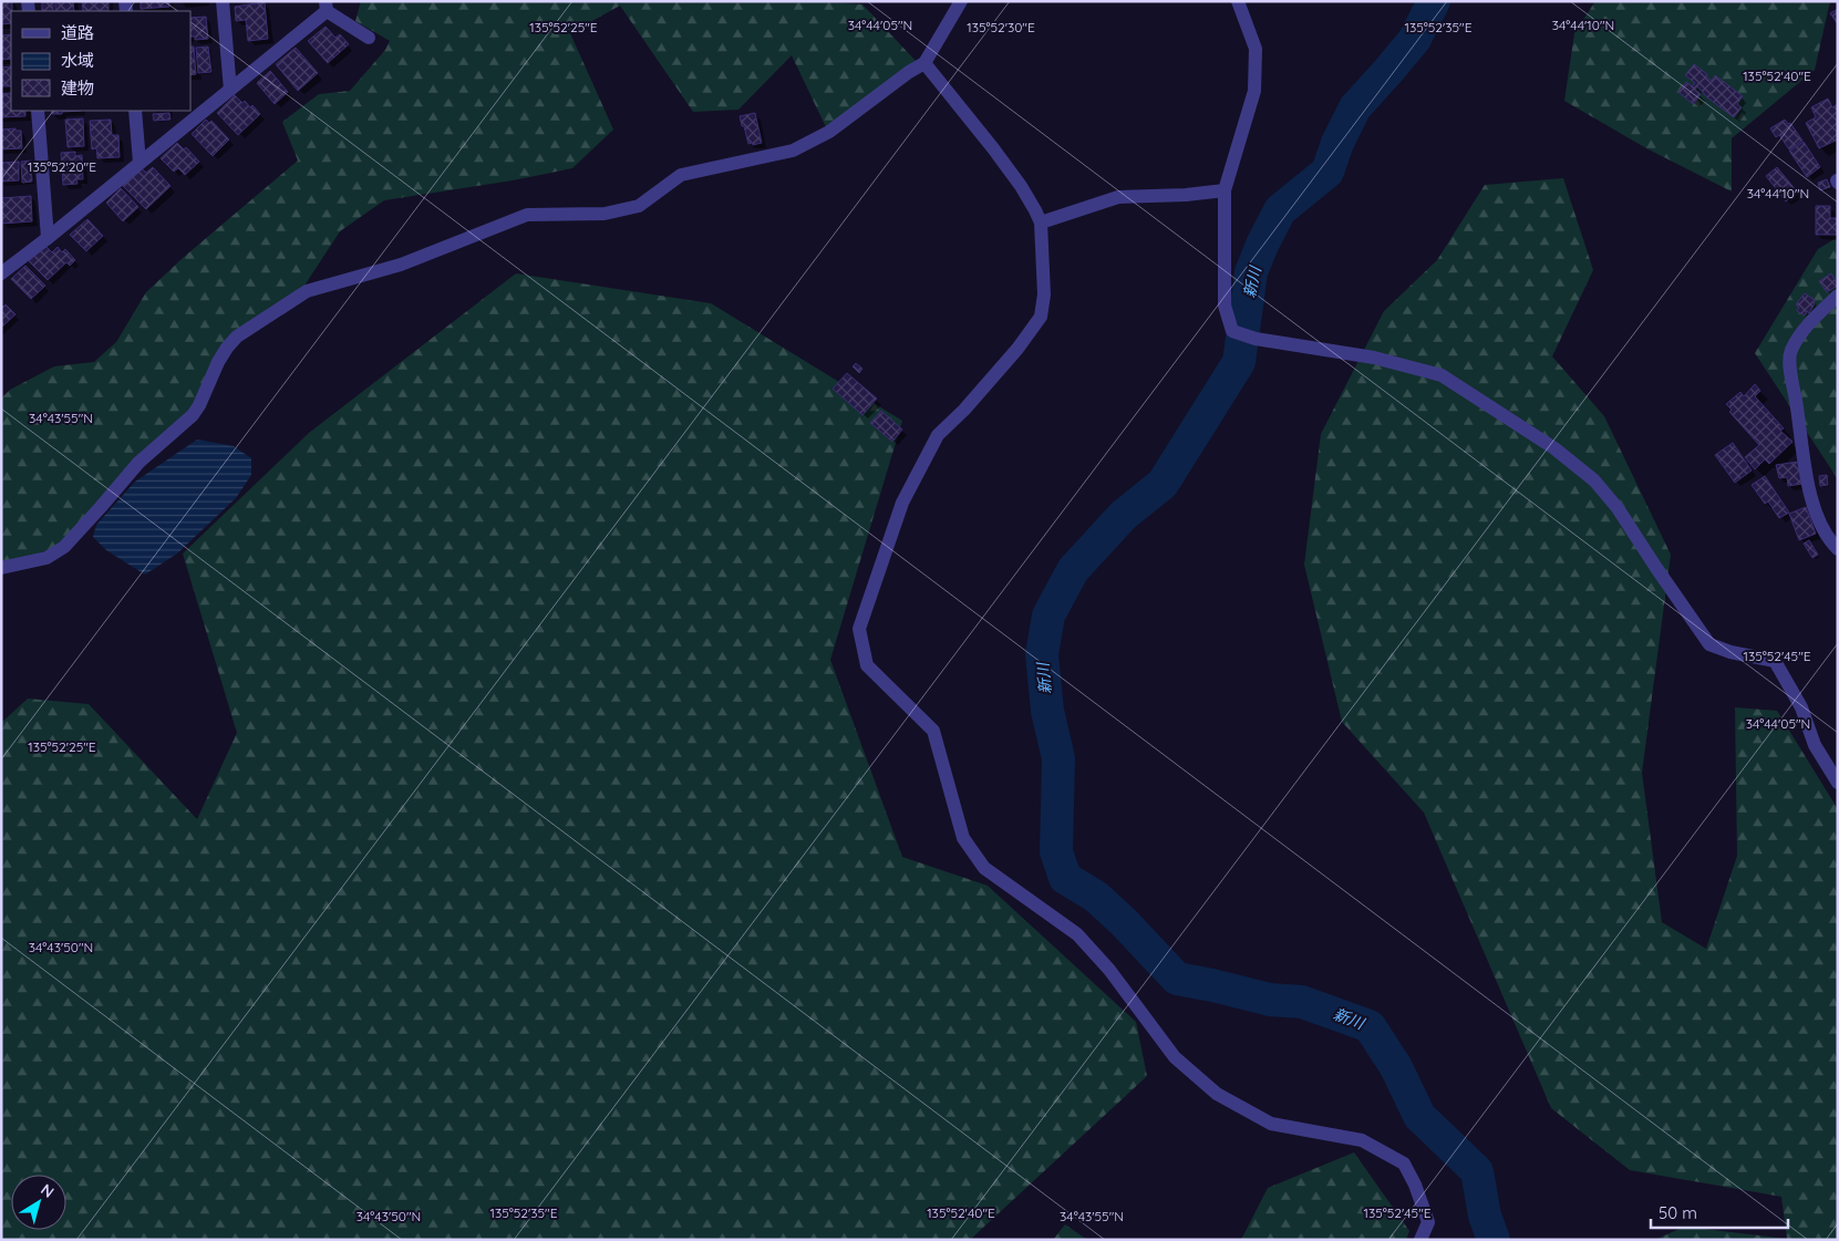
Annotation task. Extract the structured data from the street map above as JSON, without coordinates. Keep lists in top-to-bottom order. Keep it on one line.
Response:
{"water":["新川"],"legend":["道路","水域","建物"],"scale_bar":"50 m","north":"top right","coordinates":["34°44'05\"N","34°44'10\"N","135°52'25\"E","135°52'30\"E","135°52'35\"E","135°52'40\"E","135°52'20\"E","34°43'55\"N","135°52'45\"E","34°43'50\"N"]}
